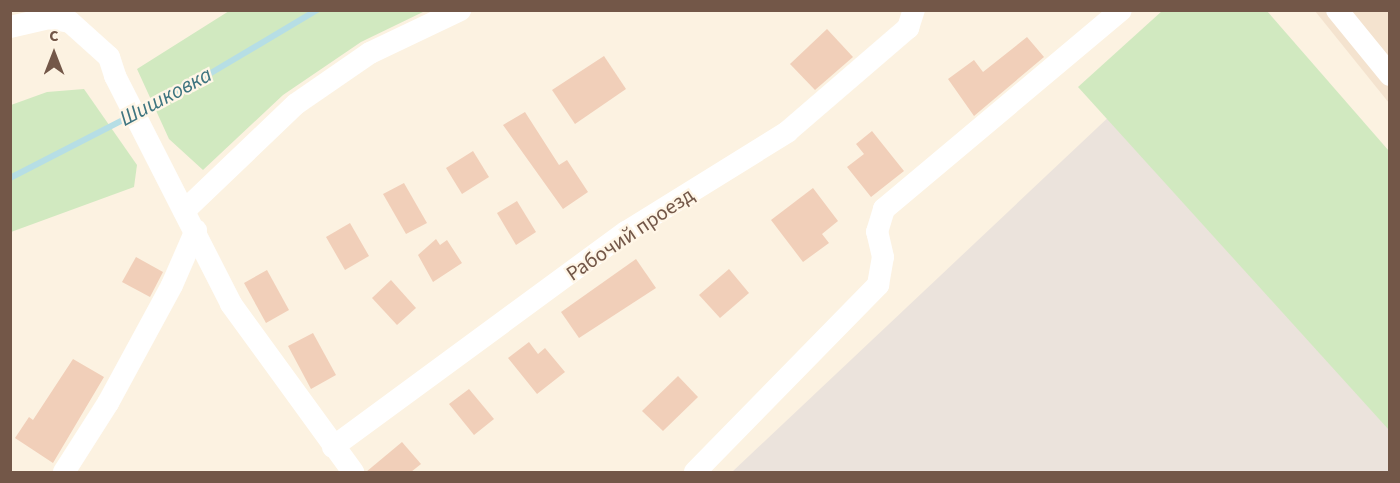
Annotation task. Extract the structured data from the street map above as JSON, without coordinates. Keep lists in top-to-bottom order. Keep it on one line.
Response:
{"streets":{"street":["Рабочий проезд"]},"water":["Шишковка"],"north":"top"}
